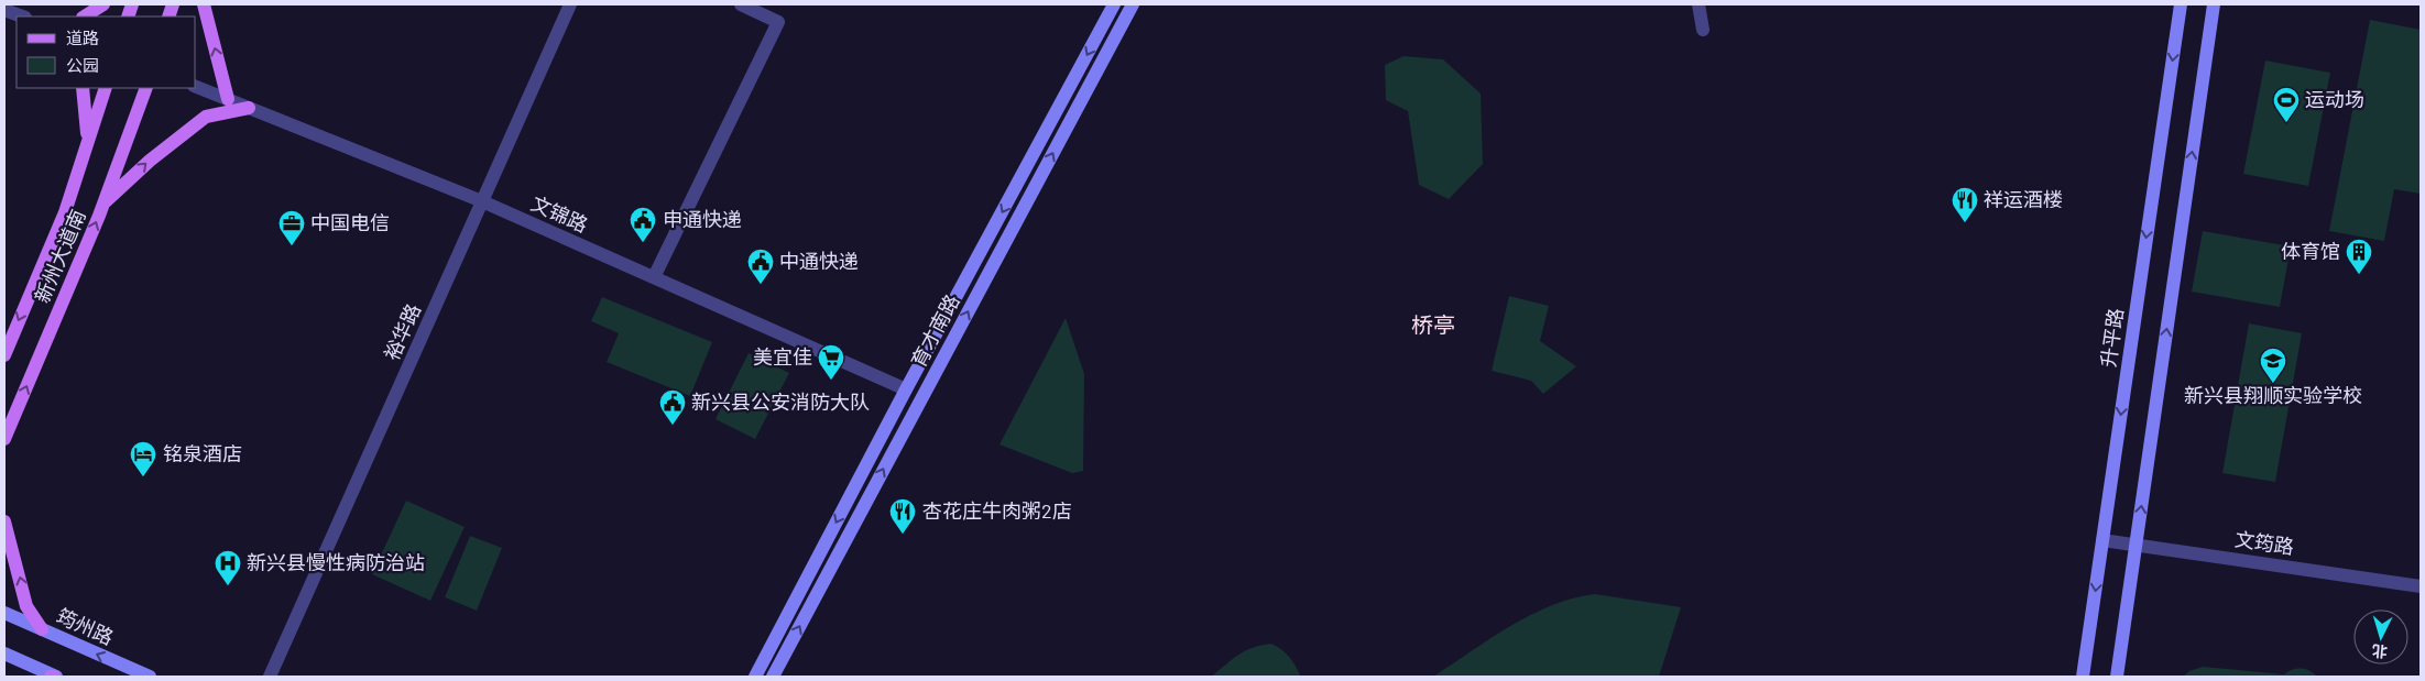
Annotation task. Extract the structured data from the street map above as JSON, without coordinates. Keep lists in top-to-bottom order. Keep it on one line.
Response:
{"streets":{"main road":["新州大道南"],"street":["文锦路","育才南路","裕华路","升平路","文筠路","筠州路"]},"crossings":[["文锦路","育才南路"],["文锦路","裕华路"],["升平路","文筠路"]],"one_way":["筠州路"],"districts":["桥亭"],"places":{"sports":["运动场"],"restaurant":["祥运酒楼","杏花庄牛肉粥2店"],"public building":["申通快递","中通快递","新兴县公安消防大队"],"office":["中国电信"],"building":["体育馆"],"supermarket":["美宜佳"],"school or university":["新兴县翔顺实验学校"],"hotel":["铭泉酒店"],"hospital":["新兴县慢性病防治站"]},"legend":["道路","公园"],"north":"bottom"}
